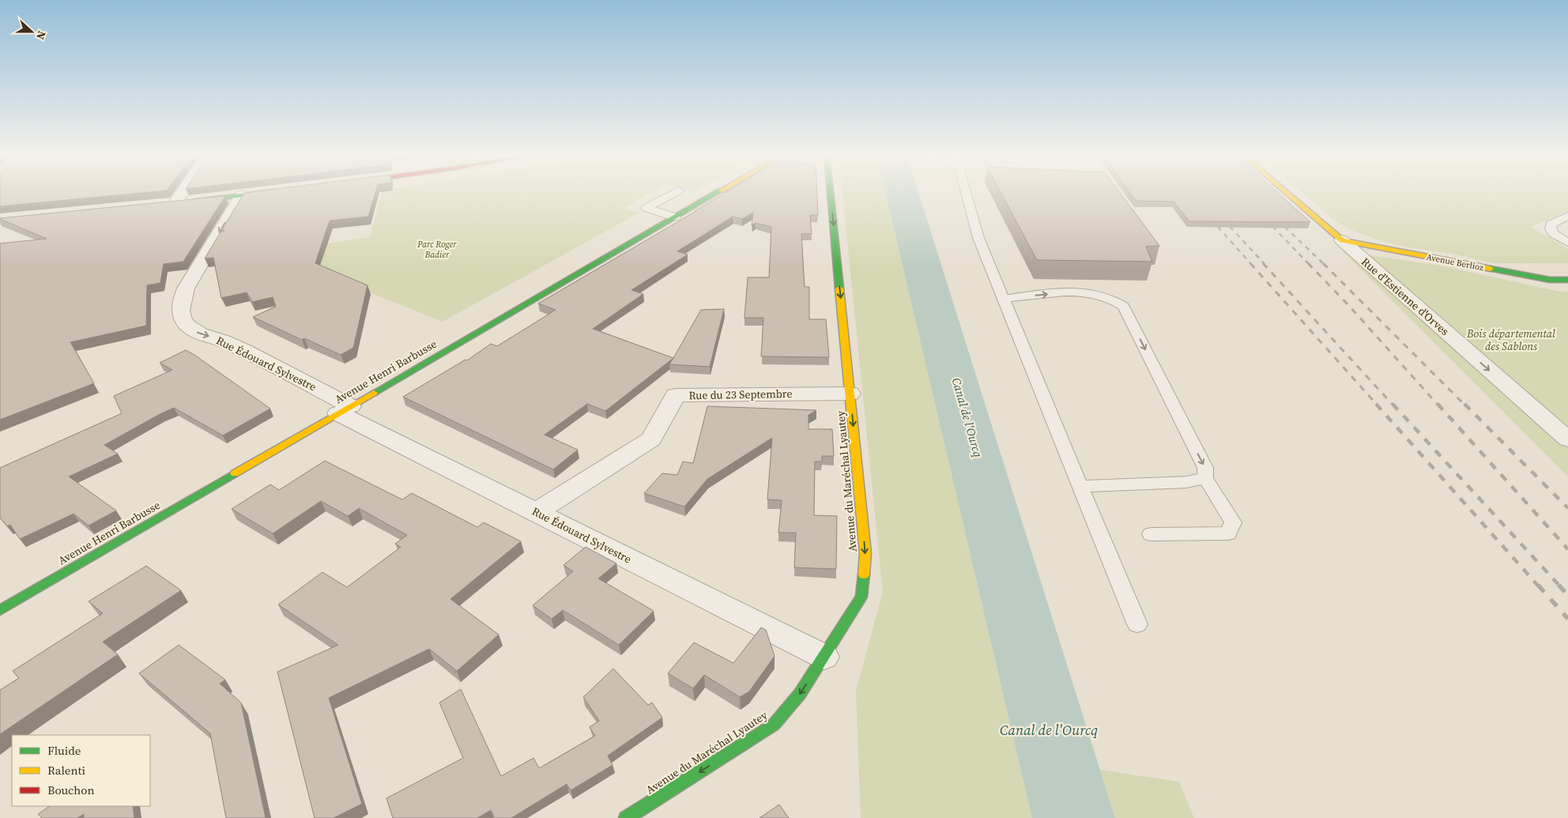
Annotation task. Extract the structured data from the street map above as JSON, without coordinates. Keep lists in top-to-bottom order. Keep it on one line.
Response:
{"streets":{"street":["Avenue Berlioz","Rue d'Estienne d'Orves","Rue Édouard Sylvestre","Avenue Henri Barbusse","Rue du 23 Septembre","Avenue du Maréchal Lyautey"]},"crossings":[["Avenue Berlioz","Rue d'Estienne d'Orves"],["Rue Édouard Sylvestre","Avenue Henri Barbusse"],["Rue Édouard Sylvestre","Rue du 23 Septembre"],["Rue Édouard Sylvestre","Avenue du Maréchal Lyautey"],["Rue du 23 Septembre","Avenue du Maréchal Lyautey"]],"one_way":["Rue d'Estienne d'Orves","Avenue du Maréchal Lyautey"],"water":["Canal de l'Ourcq"],"parks":["Parc Roger Badier","Bois départemental des Sablons"],"legend":["Fluide","Ralenti","Bouchon"],"north":"right"}
